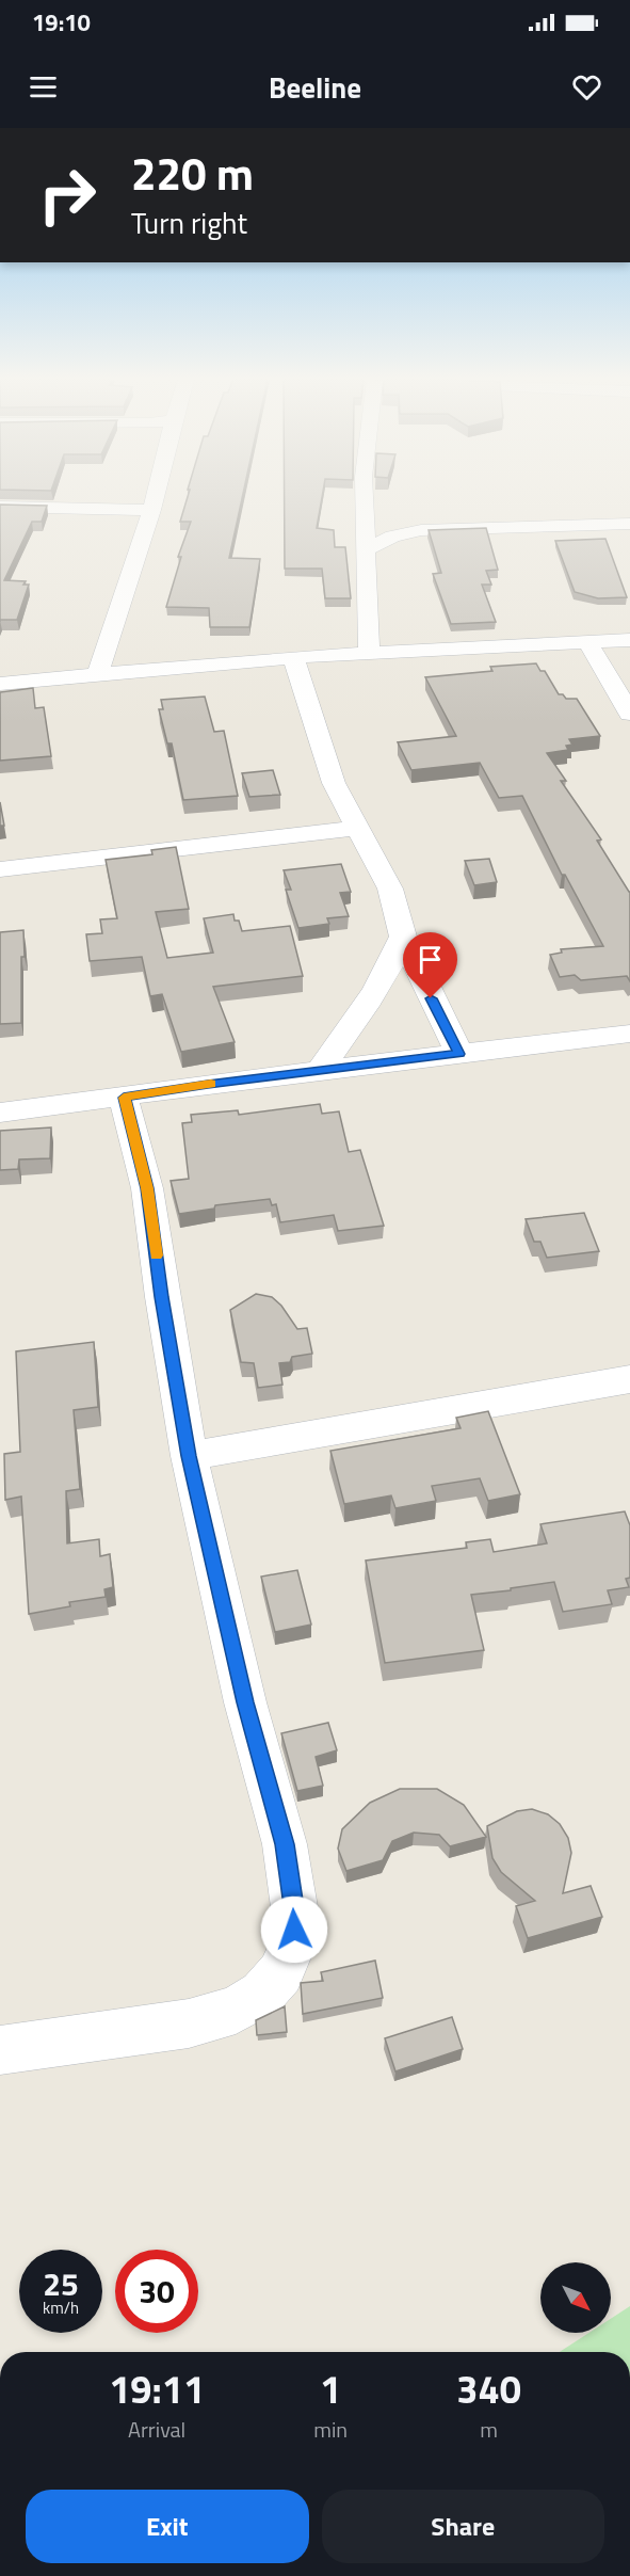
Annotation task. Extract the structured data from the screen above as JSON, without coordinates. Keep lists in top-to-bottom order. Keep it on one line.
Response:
{"north":"bottom right","page":{"status":"19:10","header":"Beeline","turn":["220 m","Turn right"],"speed":"25 km/h","limit":"30","eta":["19:11","Arrival","1","min","340","m"],"buttons":["Exit","Share"]}}
